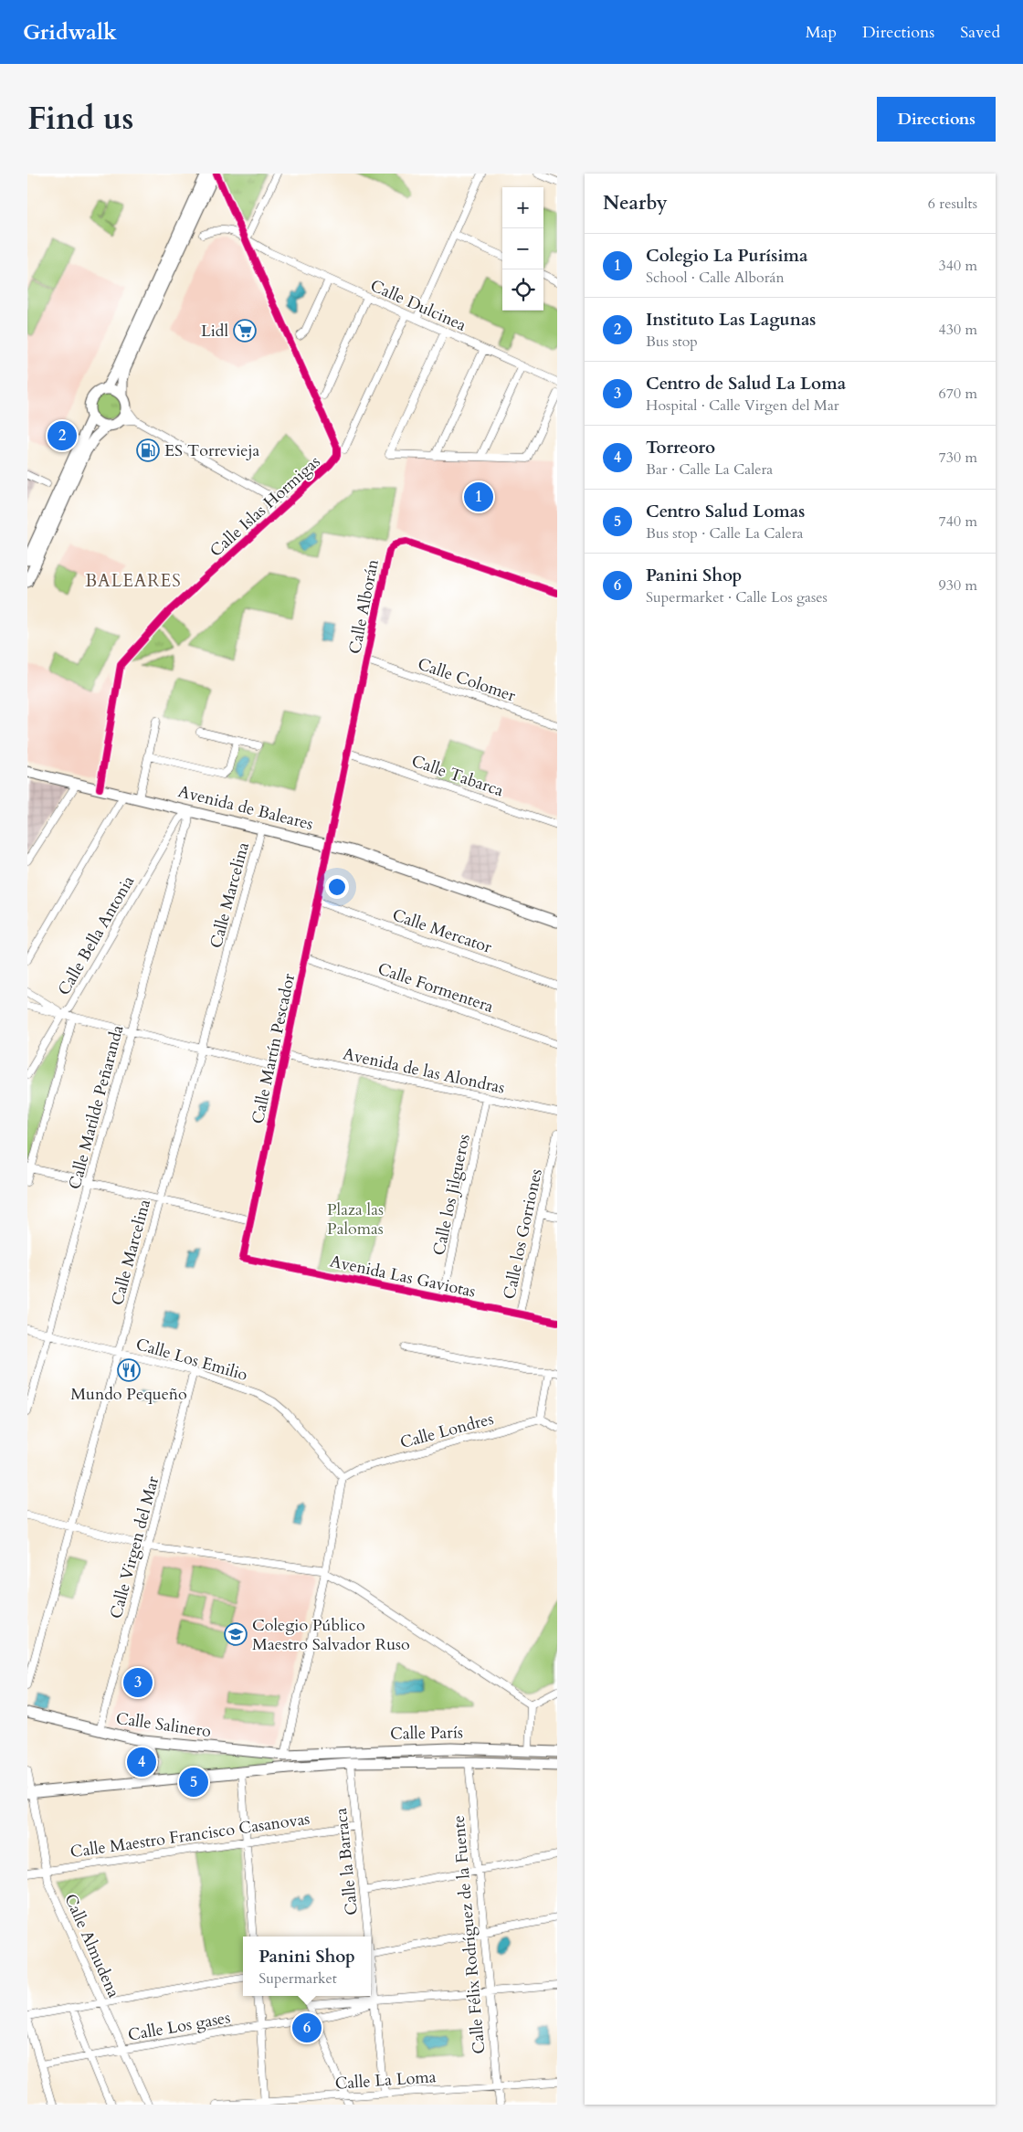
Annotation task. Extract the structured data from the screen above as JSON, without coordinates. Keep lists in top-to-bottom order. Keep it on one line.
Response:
{"streets":{"main road":["Avenida de Baleares","Calle Salinero","Calle París","Calle Félix Rodríguez de la Fuente"],"street":["Calle Dulcinea","Calle Islas Hormigas","Calle Alborán","Calle Colomer","Calle Tabarca","Calle Marcelina","Calle Mercator","Calle Bella Antonia","Calle Formentera","Calle Martín Pescador","Avenida de las Alondras","Calle Matilde Peñaranda","Calle los Jilgueros","Calle los Gorriones","Avenida Las Gaviotas","Calle Los Emilio","Calle Londres","Calle Virgen del Mar","Calle Maestro Francisco Casanovas","Calle la Barraca","Calle Almudena","Calle Los gases","Calle La Loma"]},"crossings":[["Calle Dulcinea","Calle Islas Hormigas"],["Calle Islas Hormigas","Avenida de Baleares"],["Calle Alborán","Calle Colomer"],["Calle Alborán","Calle Tabarca"],["Calle Alborán","Avenida de Baleares"],["Calle Alborán","Calle Martín Pescador"],["Avenida de Baleares","Calle Marcelina"],["Avenida de Baleares","Calle Bella Antonia"],["Avenida de Baleares","Calle Martín Pescador"],["Avenida de Baleares","Calle Matilde Peñaranda"],["Calle Marcelina","Calle Los Emilio"],["Calle Mercator","Calle Martín Pescador"],["Calle Bella Antonia","Calle Matilde Peñaranda"],["Calle Formentera","Calle Martín Pescador"],["Calle Martín Pescador","Avenida de las Alondras"],["Calle Martín Pescador","Avenida Las Gaviotas"],["Avenida de las Alondras","Calle los Jilgueros"],["Calle Matilde Peñaranda","Calle Los Emilio"],["Calle los Jilgueros","Avenida Las Gaviotas"],["Calle los Gorriones","Avenida Las Gaviotas"],["Calle Los Emilio","Calle Londres"],["Calle Los Emilio","Calle Virgen del Mar"],["Calle Virgen del Mar","Calle Salinero"],["Calle Salinero","Calle París"],["Calle París","Calle la Barraca"],["Calle París","Calle Félix Rodríguez de la Fuente"],["Calle París","Calle Almudena"],["Calle Maestro Francisco Casanovas","Calle la Barraca"],["Calle Maestro Francisco Casanovas","Calle Almudena"],["Calle la Barraca","Calle Los gases"],["Calle la Barraca","Calle La Loma"],["Calle Félix Rodríguez de la Fuente","Calle Los gases"],["Calle Félix Rodríguez de la Fuente","Calle La Loma"],["Calle Almudena","Calle Los gases"]],"districts":["BALEARES"],"parks":["Plaza las Palomas"],"places":{"supermarket":["Lidl"],"fuel station":["ES Torrevieja"],"restaurant":["Mundo Pequeño"],"school or university":["Colegio Público Maestro Salvador Ruso"]},"page":{"header":"Gridwalk","nav":["Map","Directions","Saved"],"title":"Find us","buttons":"Directions","heading":["Nearby","6 results"],"map_buttons":["+","−"],"list":[{"mark":"1","name":"Colegio La Purísima","note":"School · Calle Alborán","value":"340 m"},{"mark":"2","name":"Instituto Las Lagunas","note":"Bus stop","value":"430 m"},{"mark":"3","name":"Centro de Salud La Loma","note":"Hospital · Calle Virgen del Mar","value":"670 m"},{"mark":"4","name":"Torreoro","note":"Bar · Calle La Calera","value":"730 m"},{"mark":"5","name":"Centro Salud Lomas","note":"Bus stop · Calle La Calera","value":"740 m"},{"mark":"6","name":"Panini Shop","note":"Supermarket · Calle Los gases","value":"930 m"}],"pins":["2","1","3","4","5","6"],"popup":["Panini Shop","Supermarket"]}}
